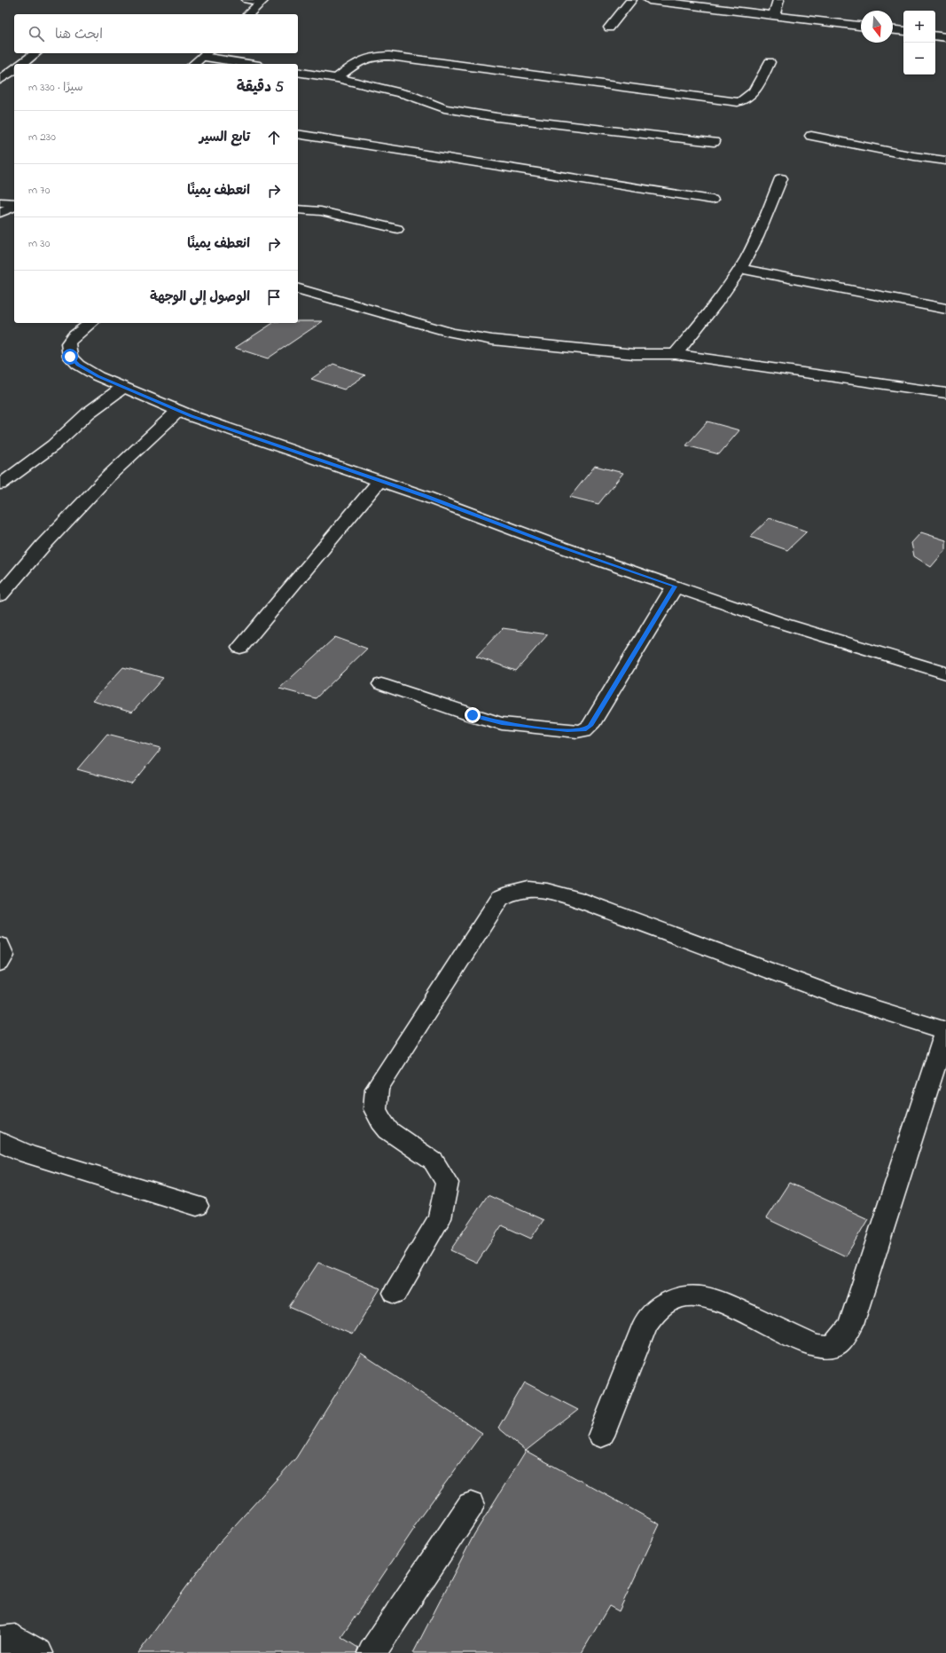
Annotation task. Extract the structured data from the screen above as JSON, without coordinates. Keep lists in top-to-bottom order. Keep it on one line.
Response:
{"north":"bottom","page":{"map_buttons":["+","−"],"search":"ابحث هنا","heading":["5 دقيقة","سيرًا · 330 m"],"list":[["تابع السير","230 m"],["انعطف يمينًا","70 m"],["انعطف يمينًا","30 m"],"الوصول إلى الوجهة"]}}
